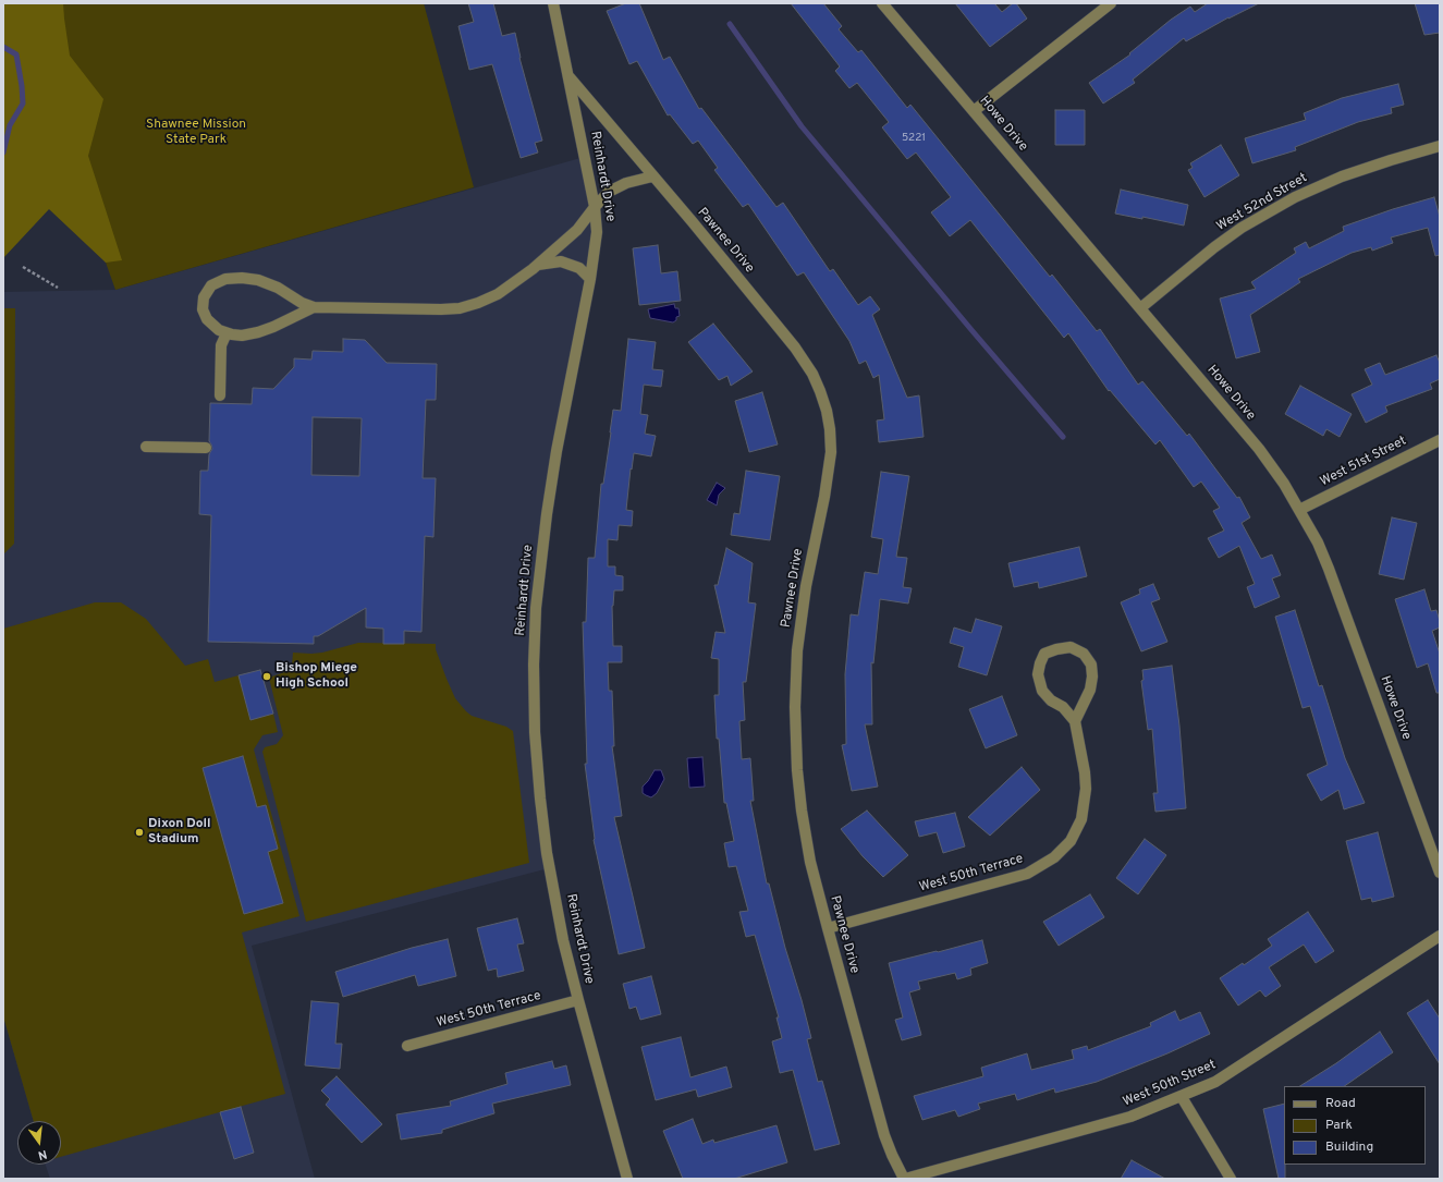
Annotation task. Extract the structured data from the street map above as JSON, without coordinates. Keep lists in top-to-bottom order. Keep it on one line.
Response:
{"streets":{"street":["Howe Drive","Reinhardt Drive","West 52nd Street","Pawnee Drive","West 51st Street","West 50th Terrace","West 50th Street"]},"crossings":[["Howe Drive","West 52nd Street"],["Howe Drive","West 51st Street"],["Reinhardt Drive","Pawnee Drive"],["Reinhardt Drive","West 50th Terrace"],["Pawnee Drive","West 50th Terrace"],["Pawnee Drive","West 50th Street"]],"parks":["Shawnee Mission State Park"],"places":["Bishop Miege High School","Dixon Doll Stadium"],"house_numbers":["5221"],"legend":["Road","Park","Building"],"north":"bottom"}
